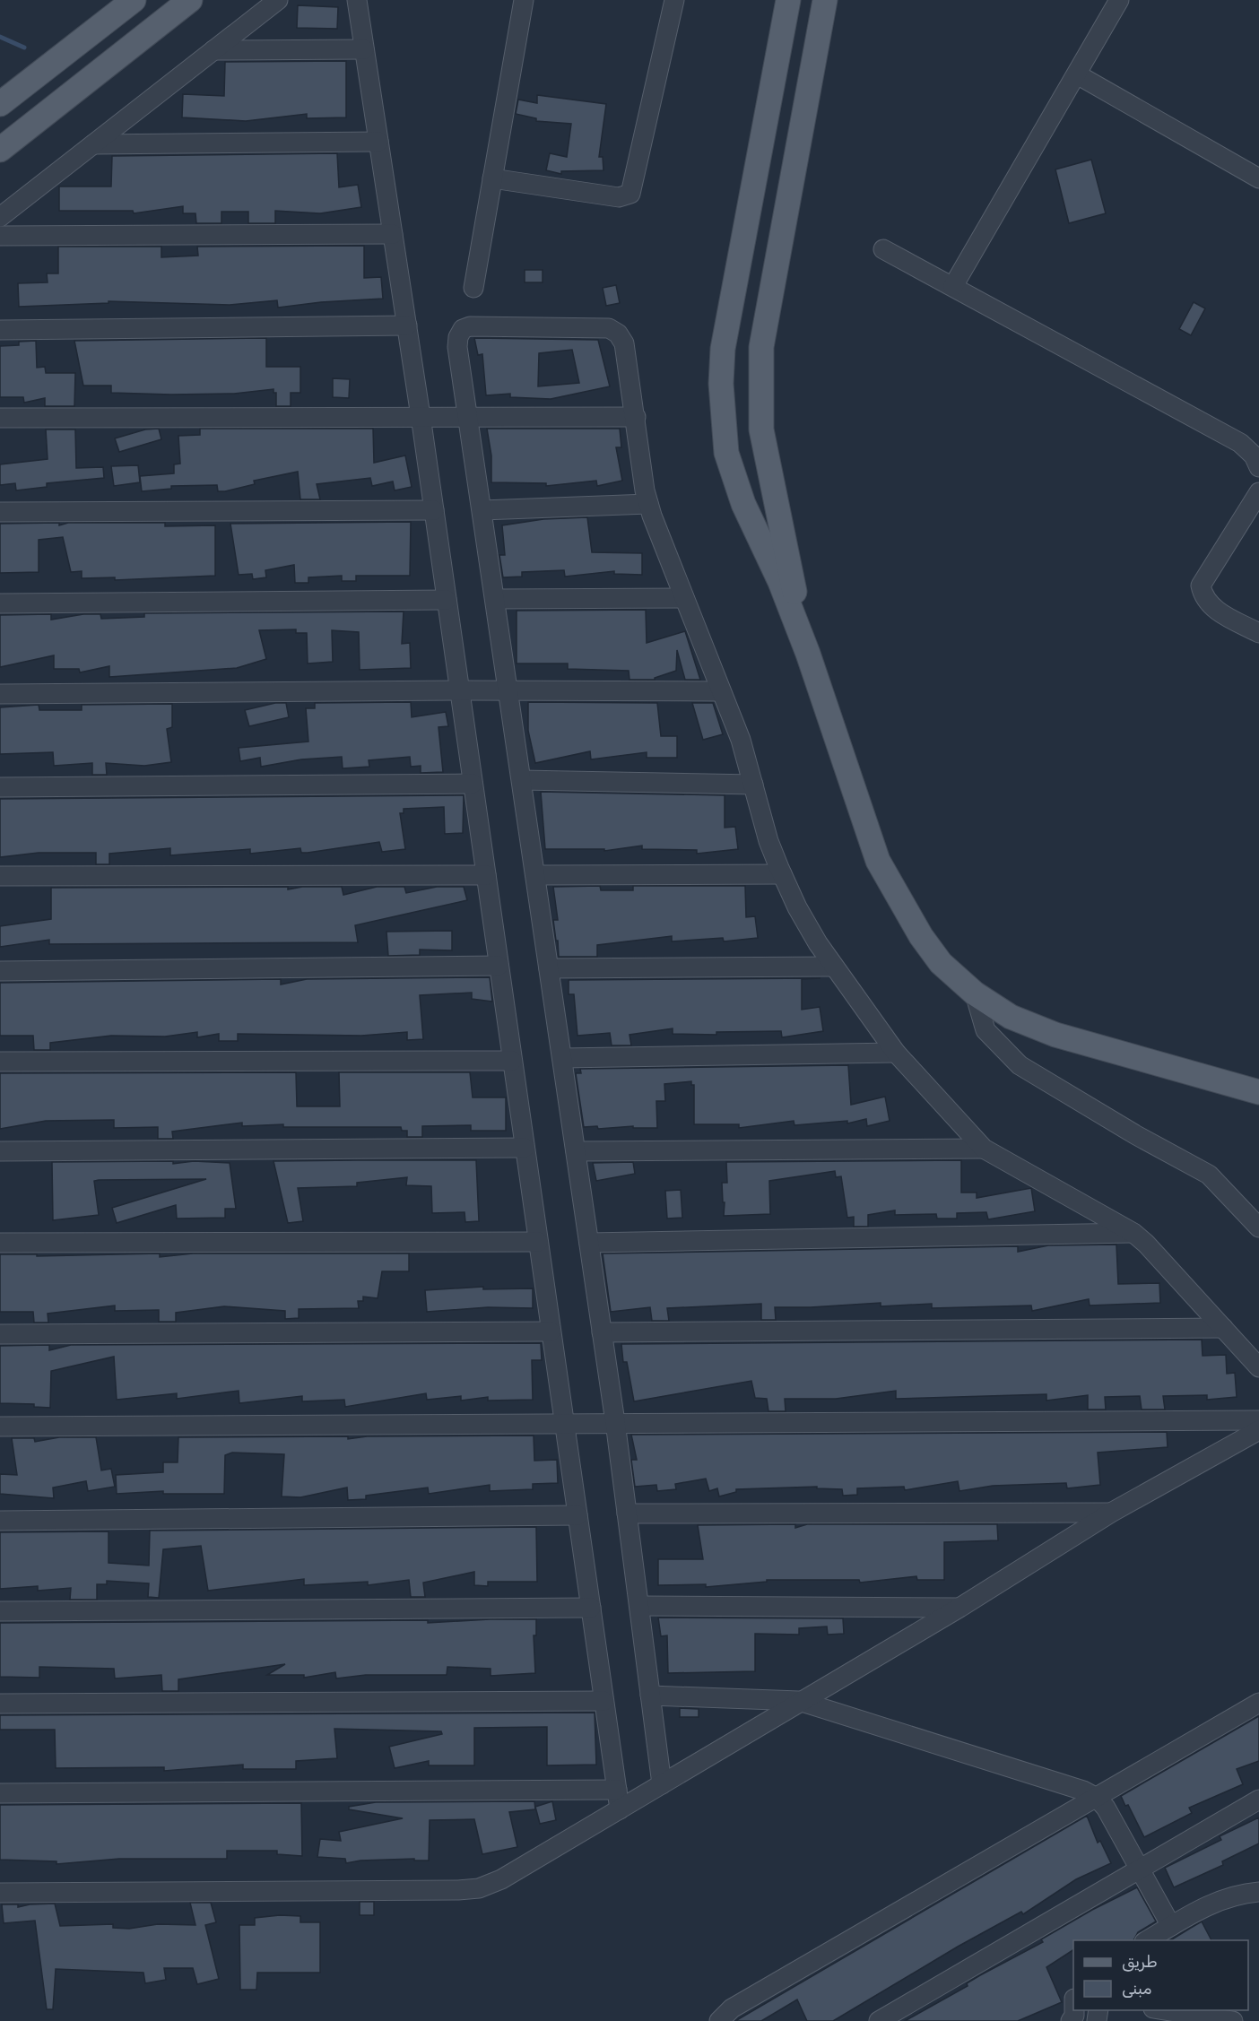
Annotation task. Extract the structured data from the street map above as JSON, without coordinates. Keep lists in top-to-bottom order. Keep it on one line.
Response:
{"legend":["طريق","مبنى"]}
